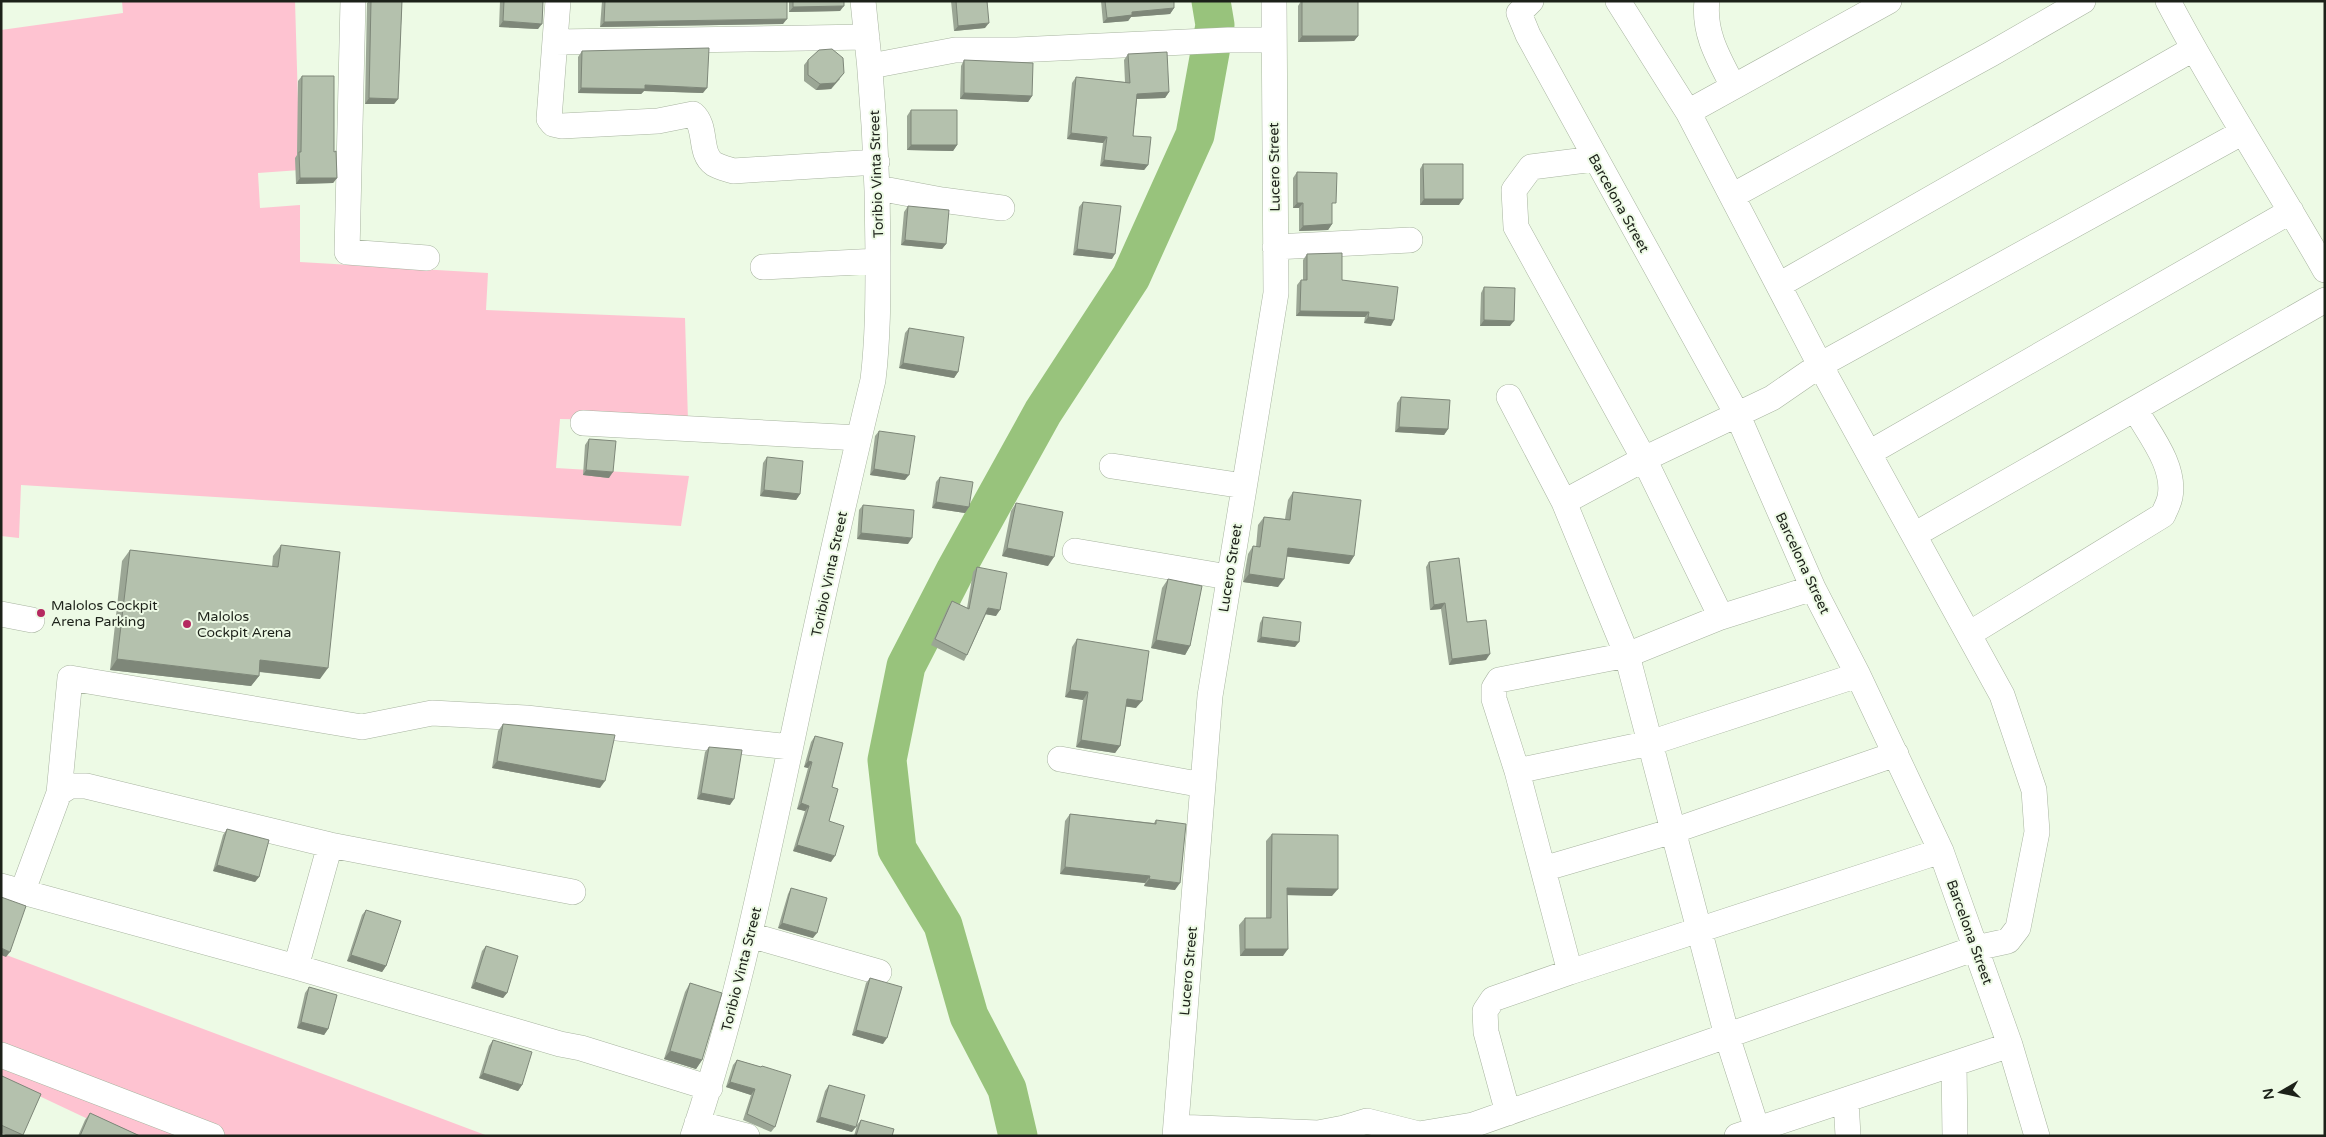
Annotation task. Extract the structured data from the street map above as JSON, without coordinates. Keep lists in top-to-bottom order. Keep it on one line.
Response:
{"streets":{"street":["Lucero Street","Toribio Vinta Street","Barcelona Street"]},"places":["Malolos Cockpit Arena Parking","Malolos Cockpit Arena"],"north":"left"}
